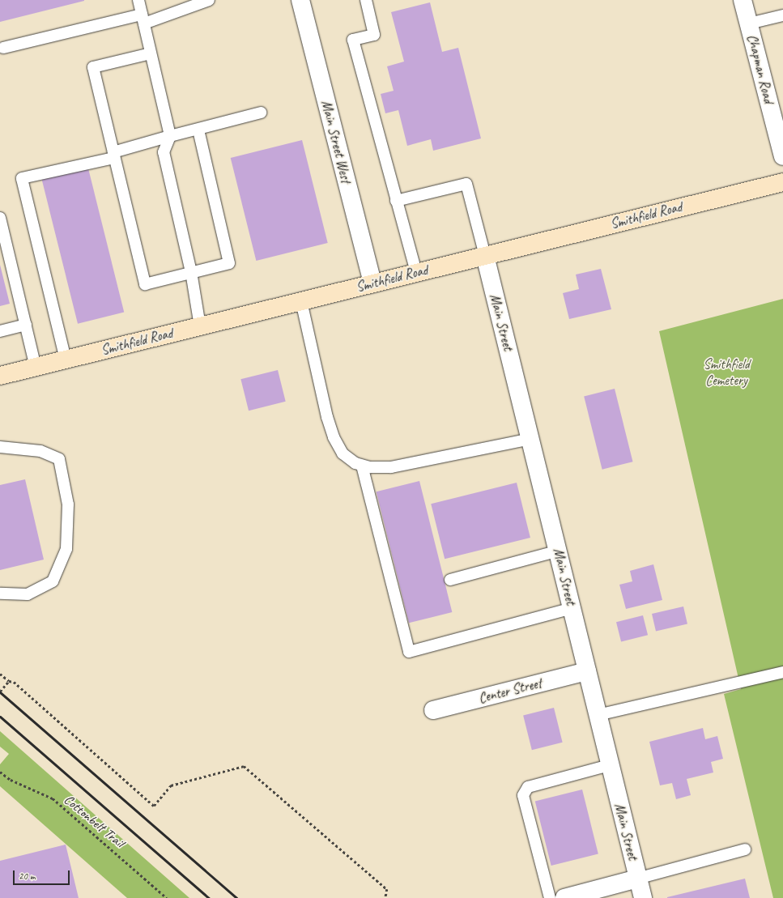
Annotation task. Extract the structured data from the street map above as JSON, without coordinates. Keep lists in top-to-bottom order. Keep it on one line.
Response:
{"streets":{"main road":["Smithfield Road"],"street":["Chapman Road","Main Street West","Main Street","Center Street"],"path":["Cottonbelt Trail"]},"crossings":[["Main Street West","Smithfield Road"],["Smithfield Road","Main Street"],["Main Street","Center Street"]],"parks":["Smithfield Cemetery"],"scale_bar":"20 m"}
